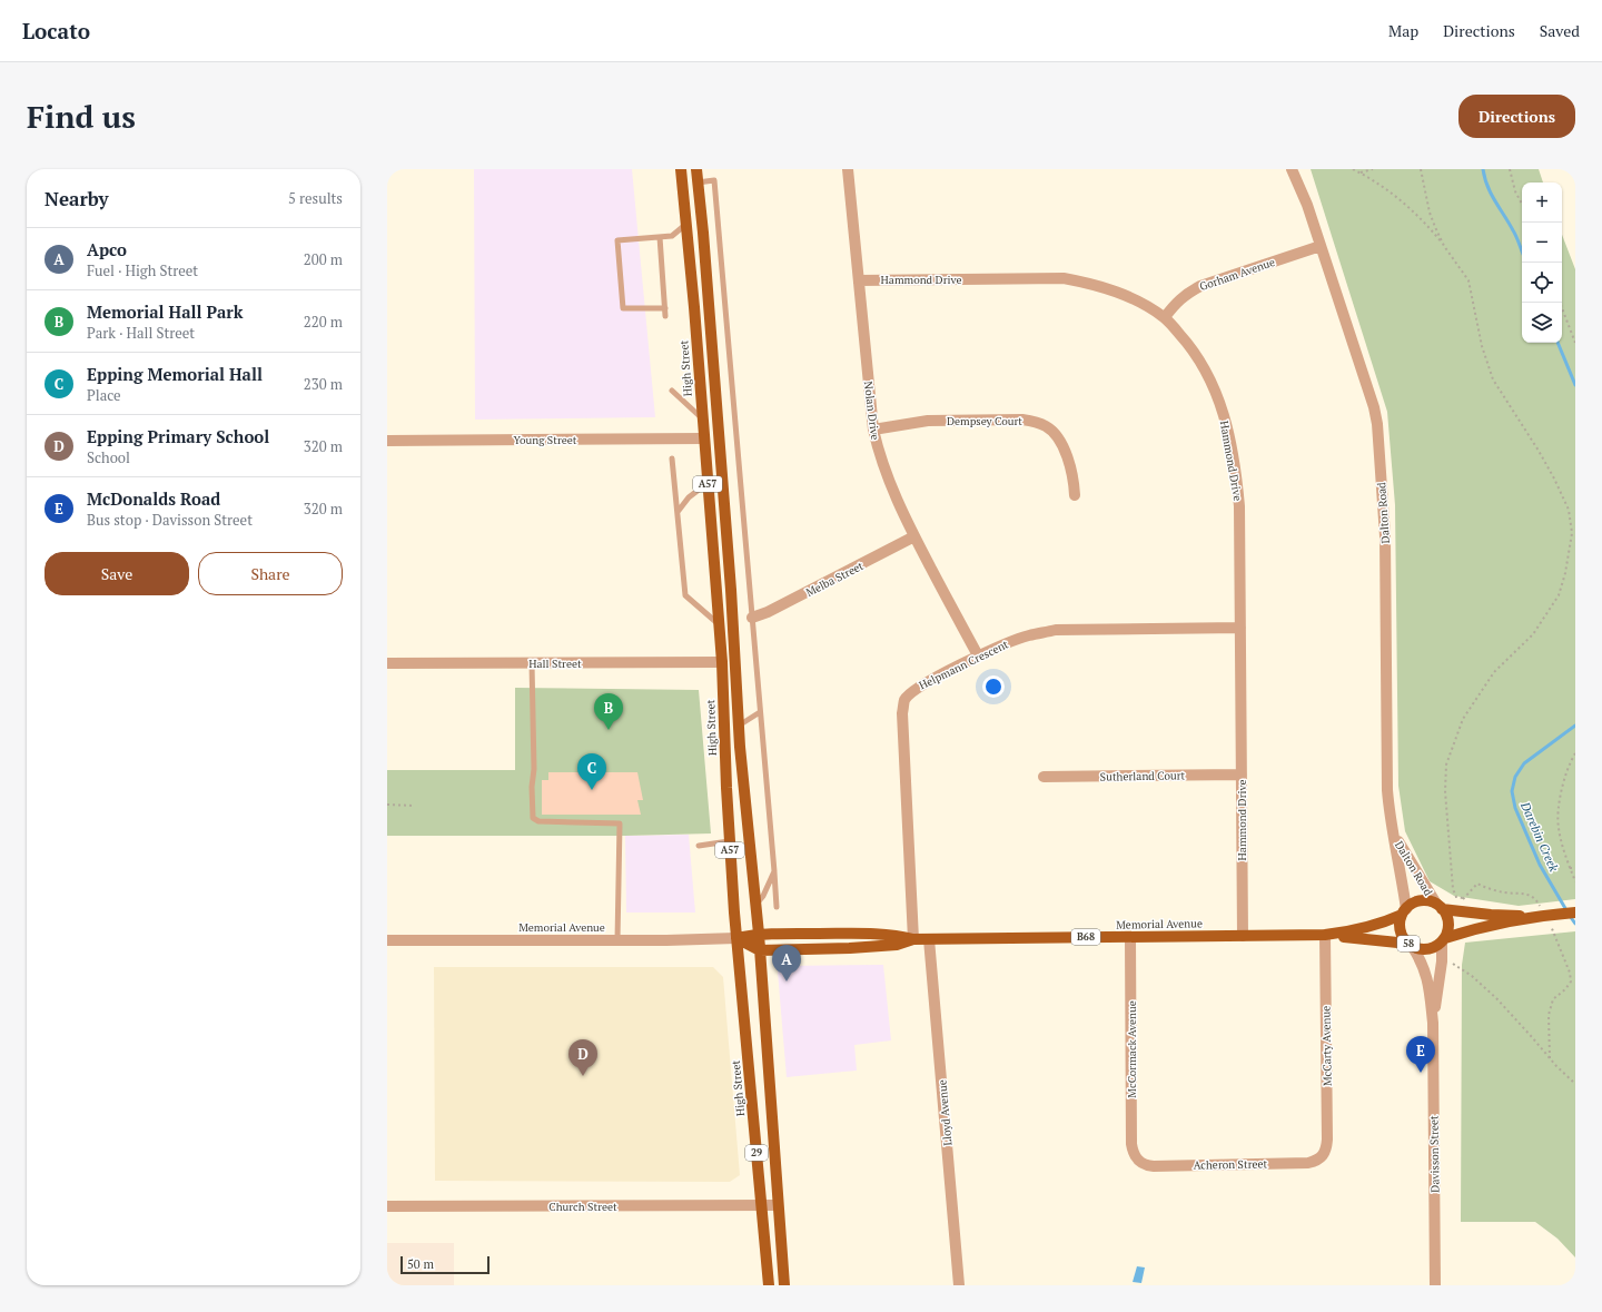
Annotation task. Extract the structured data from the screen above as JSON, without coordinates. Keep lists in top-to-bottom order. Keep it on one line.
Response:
{"streets":{"main road":["High Street","A57","Memorial Avenue","B68","58","29"],"street":["Gorham Avenue","Hammond Drive","Nolan Drive","Dempsey Court","Young Street","Dalton Road","Melba Street","Hall Street","Helpmann Crescent","Sutherland Court","McCarty Avenue","McCormack Avenue","Lloyd Avenue","Davisson Street","Acheron Street","Church Street"]},"crossings":[["Gorham Avenue","Hammond Drive"],["Gorham Avenue","Dalton Road"],["Hammond Drive","Nolan Drive"],["Hammond Drive","Helpmann Crescent"],["Hammond Drive","Sutherland Court"],["Hammond Drive","Memorial Avenue"],["High Street","Young Street"],["High Street","Hall Street"],["High Street","Memorial Avenue"],["High Street","Church Street"],["Nolan Drive","Dempsey Court"],["Nolan Drive","Melba Street"],["Nolan Drive","Helpmann Crescent"],["A57","Memorial Avenue"],["Dalton Road","Memorial Avenue"],["Dalton Road","58"],["Dalton Road","Davisson Street"],["Helpmann Crescent","Memorial Avenue"],["Memorial Avenue","58"],["Memorial Avenue","McCarty Avenue"],["Memorial Avenue","McCormack Avenue"],["Memorial Avenue","Lloyd Avenue"],["Memorial Avenue","29"],["Memorial Avenue","Davisson Street"],["58","Davisson Street"],["McCarty Avenue","Acheron Street"],["McCormack Avenue","Acheron Street"],["29","Church Street"]],"water":["Darebin Creek"],"scale_bar":"50 m","page":{"header":"Locato","nav":["Map","Directions","Saved"],"buttons":["Directions",["Save","Share"]],"title":"Find us","heading":["Nearby","5 results"],"map_buttons":["+","−"],"list":[{"mark":"A","name":"Apco","note":"Fuel · High Street","value":"200 m"},{"mark":"B","name":"Memorial Hall Park","note":"Park · Hall Street","value":"220 m"},{"mark":"C","name":"Epping Memorial Hall","note":"Place","value":"230 m"},{"mark":"D","name":"Epping Primary School","note":"School","value":"320 m"},{"mark":"E","name":"McDonalds Road","note":"Bus stop · Davisson Street","value":"320 m"}],"pins":["B","C","A","E","D"],"scale":"50 m"}}
